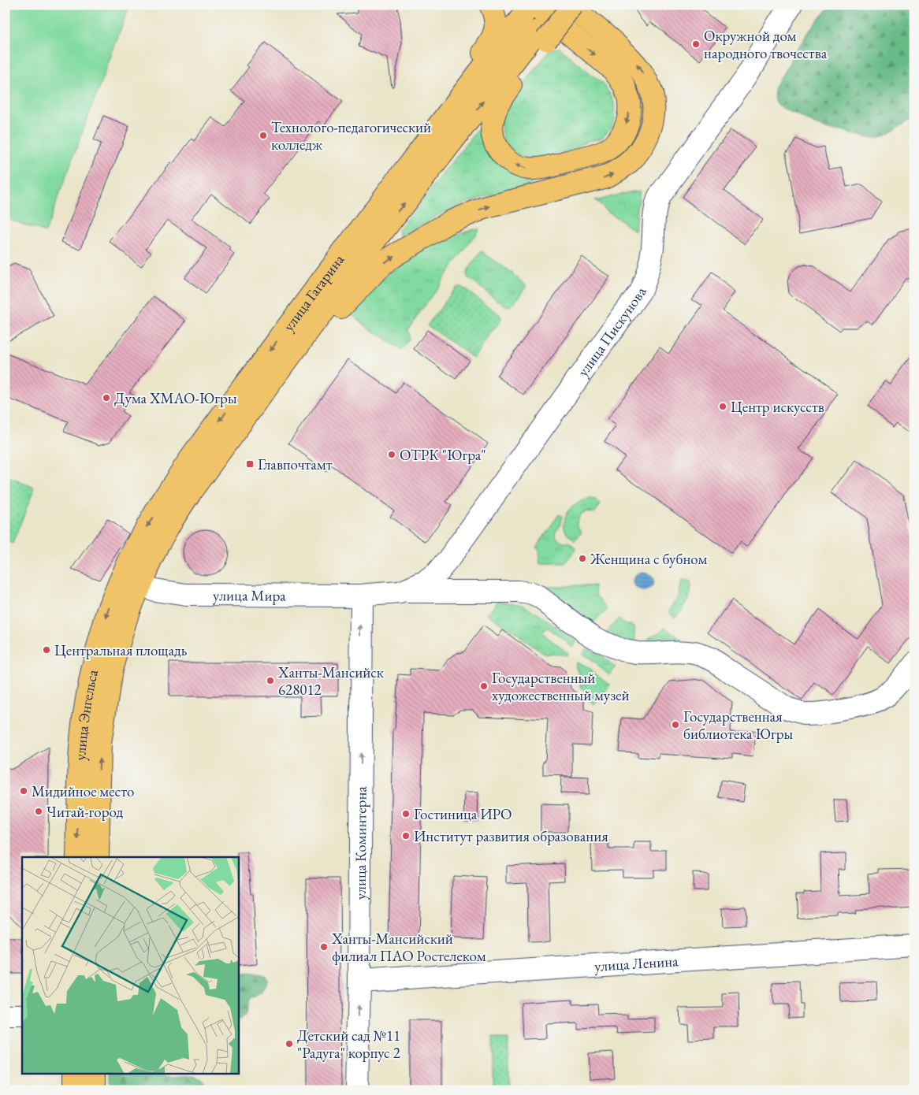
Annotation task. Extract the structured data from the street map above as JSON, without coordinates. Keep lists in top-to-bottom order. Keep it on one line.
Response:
{"streets":{"main road":["улица Гагарина","улица Энгельса"],"street":["улица Пискунова","улица Мира","улица Коминтерна","улица Ленина"]},"crossings":[["улица Гагарина","улица Мира"],["улица Гагарина","улица Энгельса"],["улица Пискунова","улица Мира"],["улица Пискунова","улица Коминтерна"],["улица Мира","улица Энгельса"],["улица Мира","улица Коминтерна"],["улица Коминтерна","улица Ленина"]],"one_way":["улица Коминтерна"],"places":{"other":["Окружной дом народного твочества","Технолого-педагогический колледж","Дума ХМАО-Югры","Центр искусств","ОТРК \"Югра\"","Женщина с бубном","Центральная площадь","Ханты-Мансийск 628012","Государственный художественный музей","Государственная библиотека Югры","Мидийное место","Читай-город","Гостиница ИРО","Институт развития образования","Ханты-Мансийский филиал ПАО Ростелеком","Детский сад №11 \"Радуга\" корпус 2"],"transit":["Главпочтамт"]}}
